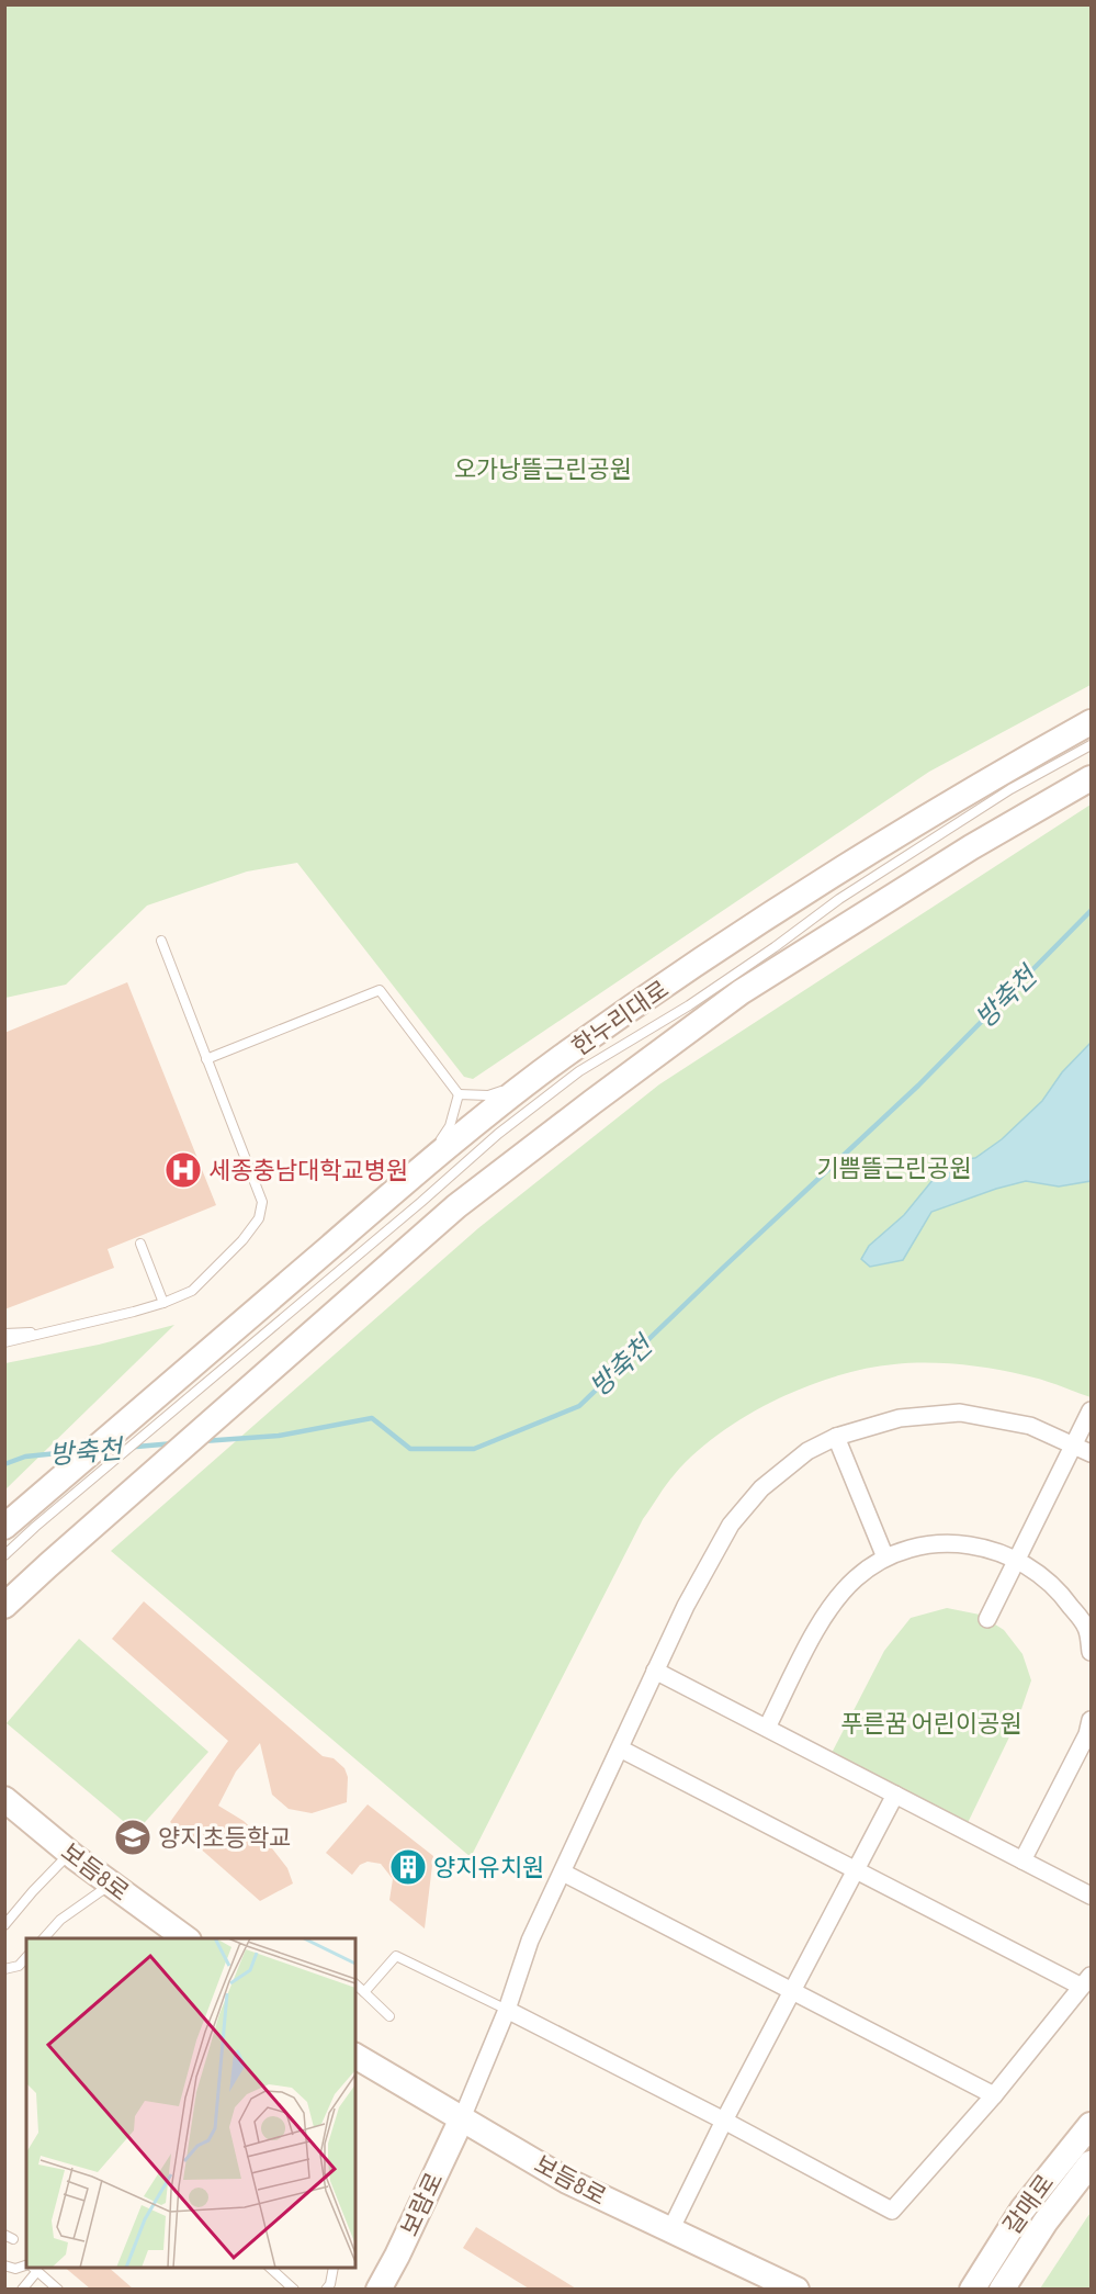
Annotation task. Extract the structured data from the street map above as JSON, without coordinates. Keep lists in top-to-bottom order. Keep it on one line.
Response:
{"streets":{"street":["한누리대로","보듬8로","보람로","갈매로"]},"crossings":[["보듬8로","보람로"]],"water":["방축천"],"parks":["오가낭뜰근린공원","기쁨뜰근린공원","푸른꿈 어린이공원"],"places":{"hospital":["세종충남대학교병원"],"school or university":["양지초등학교"],"building":["양지유치원"]}}
